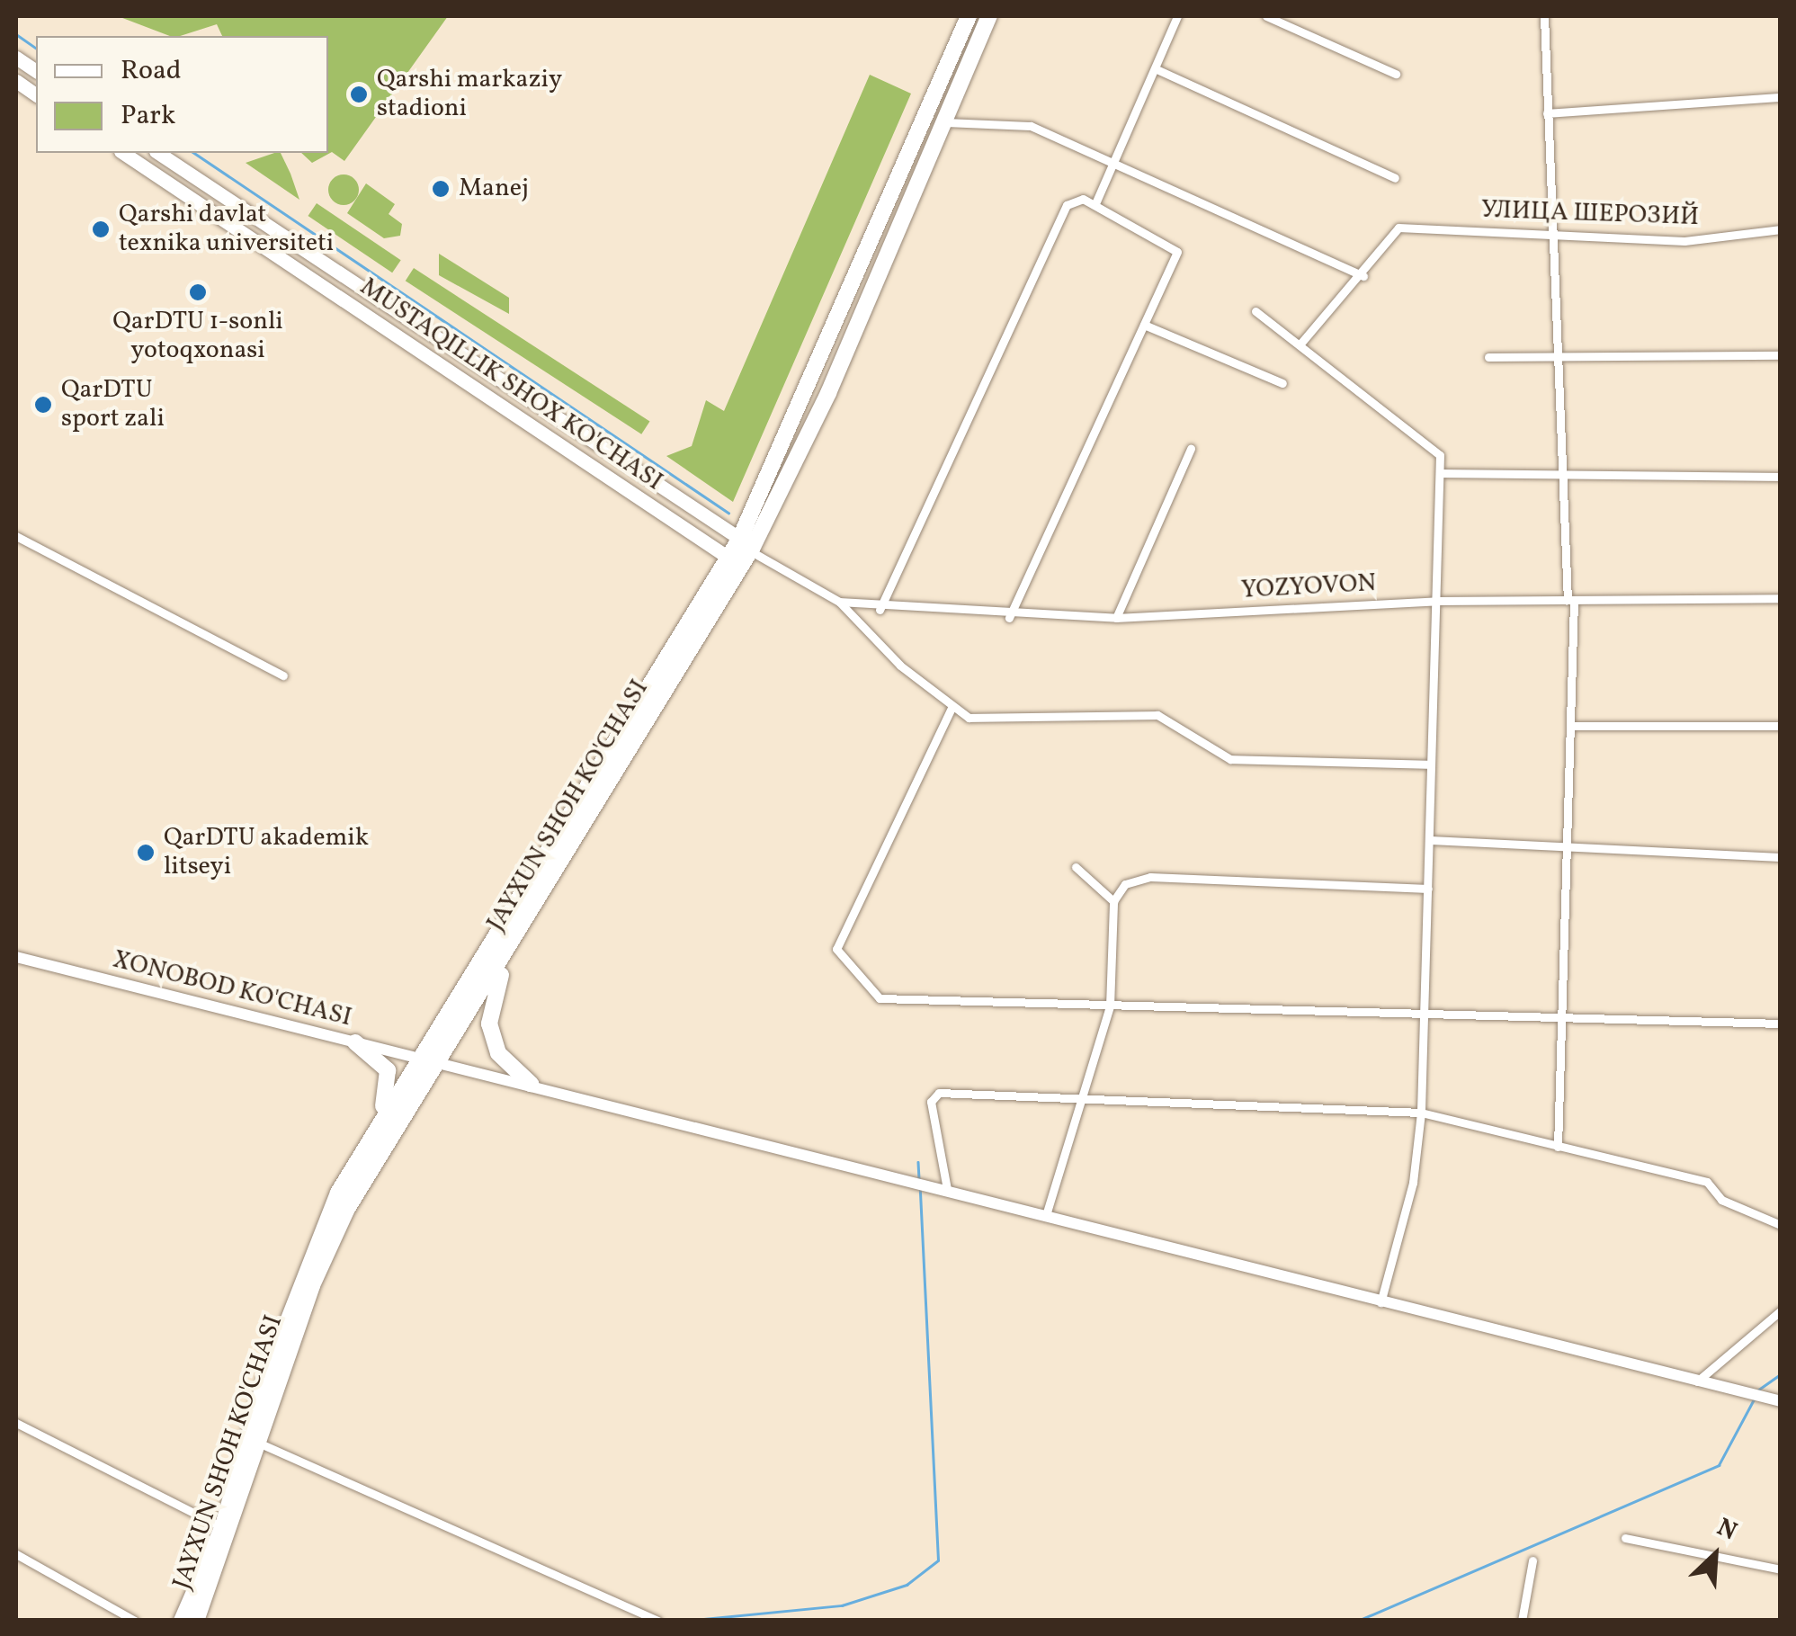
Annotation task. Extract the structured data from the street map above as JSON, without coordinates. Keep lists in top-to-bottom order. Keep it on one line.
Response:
{"streets":{"highway":["JAYXUN SHOH KO'CHASI"],"main road":["MUSTAQILLIK SHOX KO'CHASI","XONOBOD KO'CHASI"],"street":["УЛИЦА ШЕРОЗИЙ","YOZYOVON"]},"crossings":[["MUSTAQILLIK SHOX KO'CHASI","JAYXUN SHOH KO'CHASI"],["JAYXUN SHOH KO'CHASI","XONOBOD KO'CHASI"]],"places":["Qarshi markaziy stadioni","Manej","Qarshi davlat texnika universiteti","QarDTU 1-sonli yotoqxonasi","QarDTU sport zali","QarDTU akademik litseyi"],"legend":["Road","Park"],"north":"top right"}
